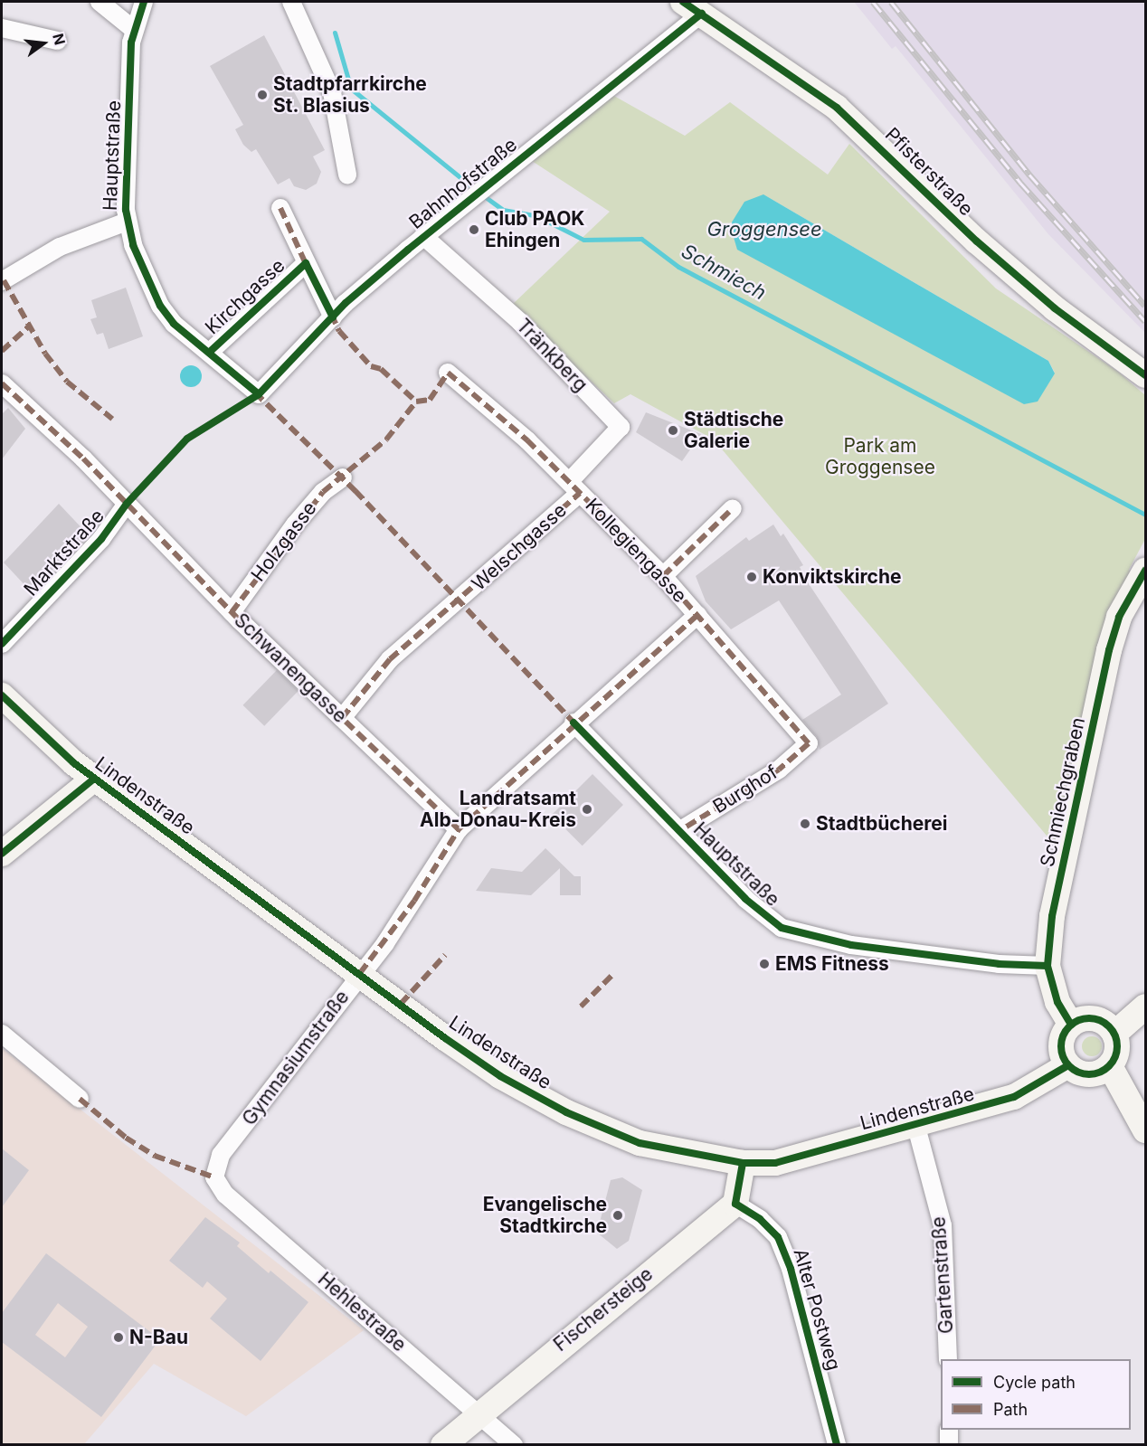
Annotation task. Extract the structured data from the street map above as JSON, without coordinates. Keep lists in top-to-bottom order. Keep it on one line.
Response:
{"streets":{"street":["Hauptstraße","Pfisterstraße","Bahnhofstraße","Kirchgasse","Tränkberg","Holzgasse","Welschgasse","Kollegiengasse","Marktstraße","Schwanengasse","Burghof","Schmiechgraben","Lindenstraße","Gymnasiumstraße","Gartenstraße","Fischersteige","Alter Postweg","Hehlestraße"]},"crossings":[["Hauptstraße","Bahnhofstraße"],["Hauptstraße","Kirchgasse"],["Hauptstraße","Burghof"],["Hauptstraße","Schmiechgraben"],["Hauptstraße","Gymnasiumstraße"],["Pfisterstraße","Bahnhofstraße"],["Bahnhofstraße","Kirchgasse"],["Bahnhofstraße","Tränkberg"],["Tränkberg","Welschgasse"],["Tränkberg","Kollegiengasse"],["Holzgasse","Schwanengasse"],["Welschgasse","Kollegiengasse"],["Welschgasse","Schwanengasse"],["Kollegiengasse","Burghof"],["Kollegiengasse","Gymnasiumstraße"],["Marktstraße","Schwanengasse"],["Schwanengasse","Gymnasiumstraße"],["Schmiechgraben","Lindenstraße"],["Lindenstraße","Gymnasiumstraße"],["Lindenstraße","Gartenstraße"],["Gymnasiumstraße","Hehlestraße"],["Fischersteige","Alter Postweg"],["Fischersteige","Hehlestraße"]],"water":["Groggensee","Schmiech"],"parks":["Park am Groggensee"],"places":["Stadtpfarrkirche St. Blasius","Club PAOK Ehingen","Städtische Galerie","Konviktskirche","Landratsamt Alb-Donau-Kreis","Stadtbücherei","EMS Fitness","Evangelische Stadtkirche","N-Bau"],"legend":["Cycle path","Path"],"north":"right"}
